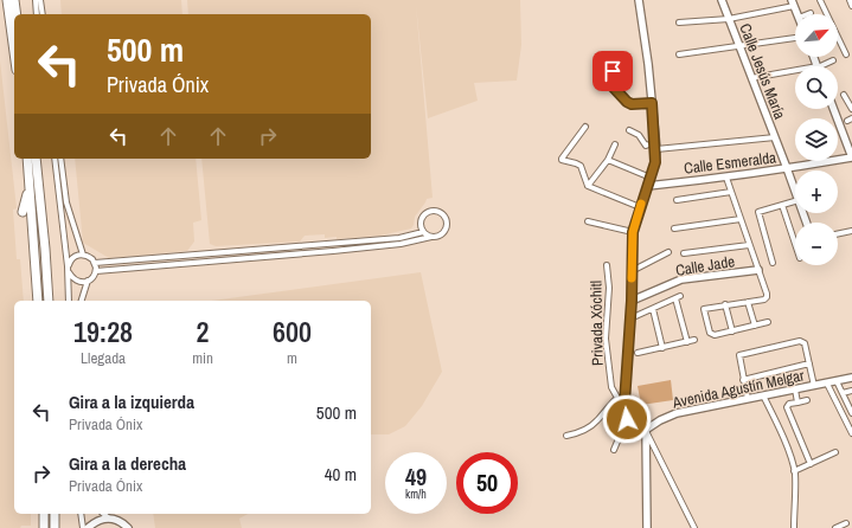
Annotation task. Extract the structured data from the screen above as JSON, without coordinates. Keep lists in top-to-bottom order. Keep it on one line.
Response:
{"streets":{"main road":["Calle Jesús María","Calle Esmeralda","Calle Jade","Avenida Agustín Melgar"],"street":["Privada Xóchitl"]},"crossings":[["Calle Jesús María","Calle Esmeralda"]],"north":"top right","page":{"map_buttons":["+","−"],"turn":["500 m","Privada Ónix"],"eta":["19:28","Llegada","2","min","600","m"],"list":[{"name":"Gira a la izquierda","note":"Privada Ónix","value":"500 m"},{"name":"Gira a la derecha","note":"Privada Ónix","value":"40 m"}],"speed":"49 km/h","limit":"50"}}
